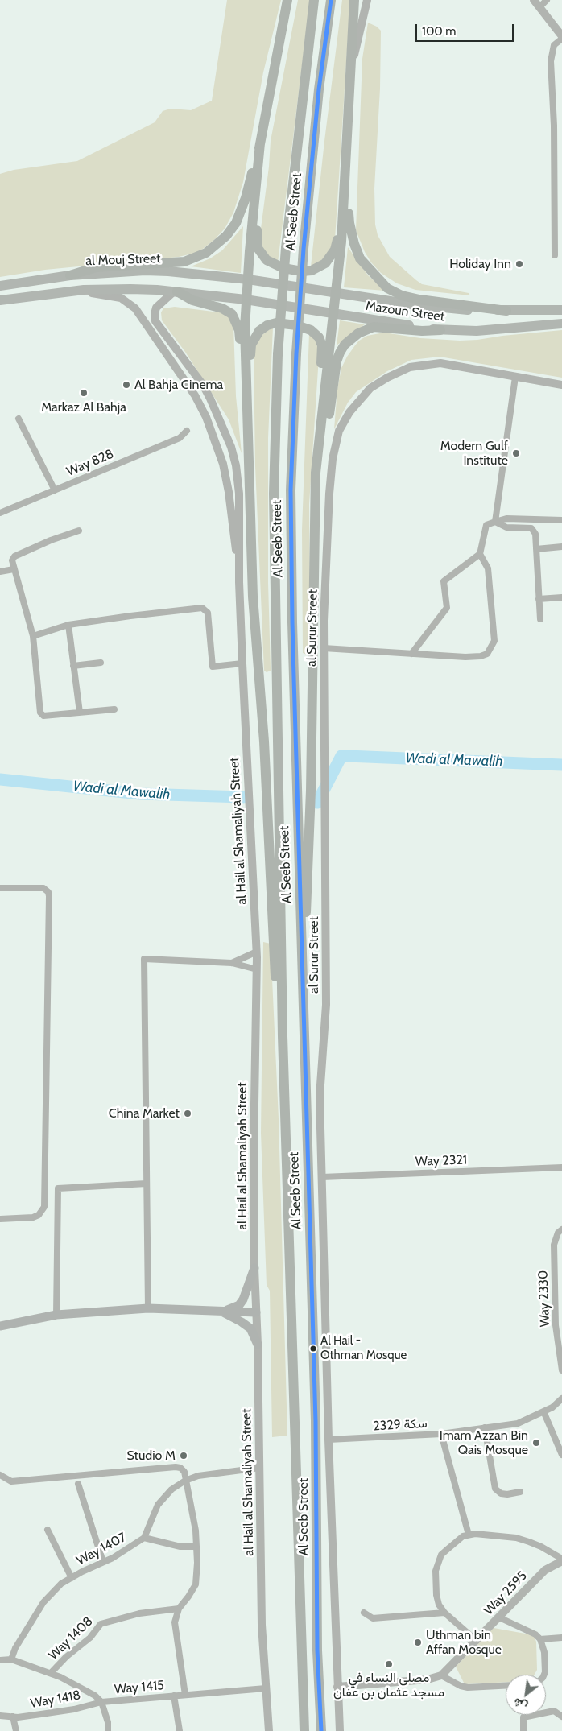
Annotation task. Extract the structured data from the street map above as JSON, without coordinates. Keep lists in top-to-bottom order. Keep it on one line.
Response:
{"streets":{"highway":["Al Seeb Street"],"main road":["al Mouj Street","Mazoun Street"],"street":["Way 828","al Surur Street","al Hail al Shamaliyah Street","Way 2321","Way 2330","سكة 2329","Way 1407","Way 2595","Way 1408","Way 1415","Way 1418"]},"crossings":[["al Mouj Street","Mazoun Street"],["al Surur Street","Way 2321"],["al Surur Street","سكة 2329"],["al Hail al Shamaliyah Street","Way 1407"],["al Hail al Shamaliyah Street","Way 1415"],["Way 1407","Way 1415"],["Way 1408","Way 1415"],["Way 1415","Way 1418"]],"water":["Wadi al Mawalih"],"places":["Holiday Inn","Al Bahja Cinema","Markaz Al Bahja","Modern Gulf Institute","China Market","Al Hail - Othman Mosque","Imam Azzan Bin Qais Mosque","Studio M","Uthman bin Affan Mosque","مصلى النساء في مسجد عثمان بن عفان"],"scale_bar":"100 m","north":"bottom left"}
